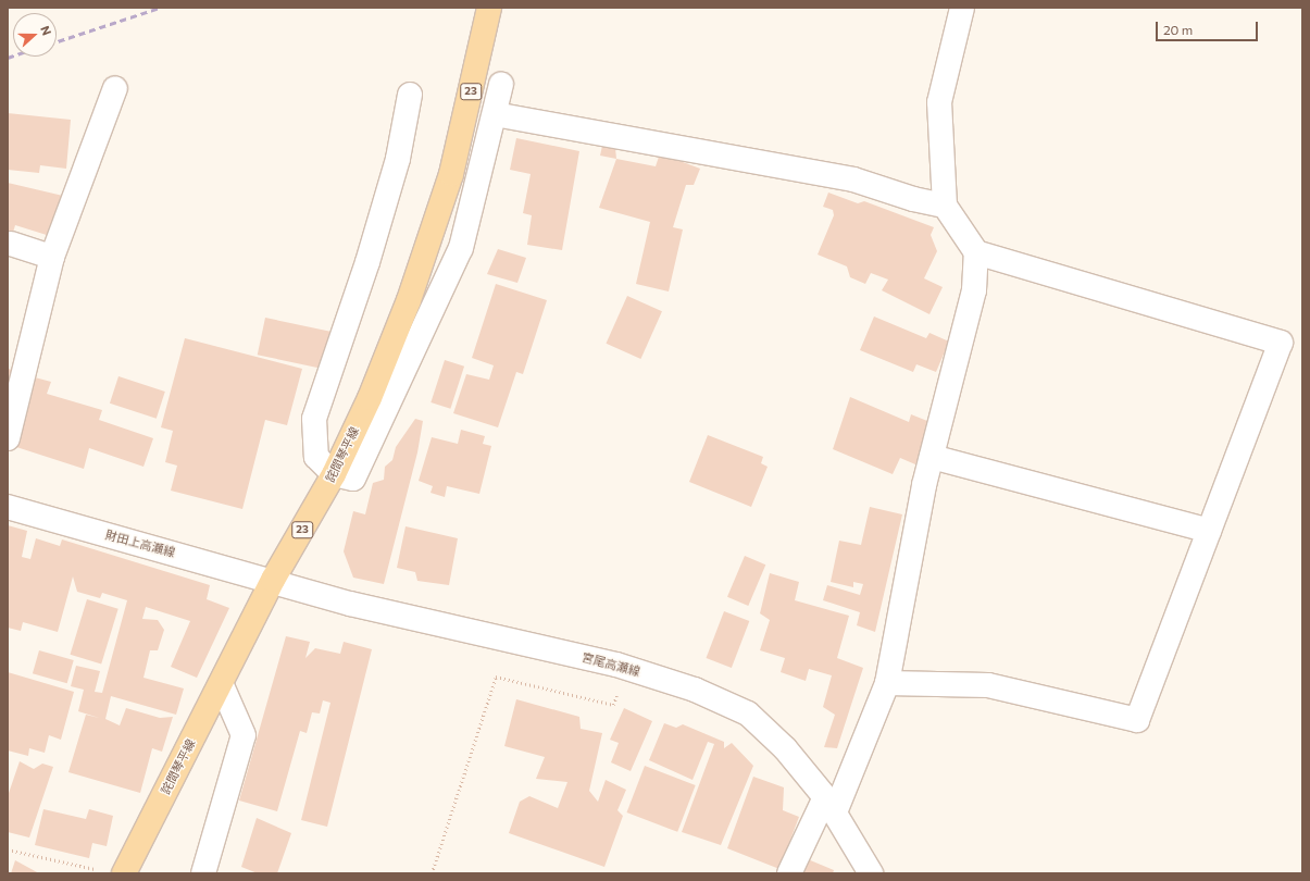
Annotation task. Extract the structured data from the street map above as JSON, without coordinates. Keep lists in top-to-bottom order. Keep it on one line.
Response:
{"streets":{"main road":["23","詫間琴平線"],"street":["財田上高瀬線","宮尾高瀬線"]},"crossings":[["詫間琴平線","財田上高瀬線"],["詫間琴平線","宮尾高瀬線"],["財田上高瀬線","宮尾高瀬線"]],"scale_bar":"20 m","north":"right"}
